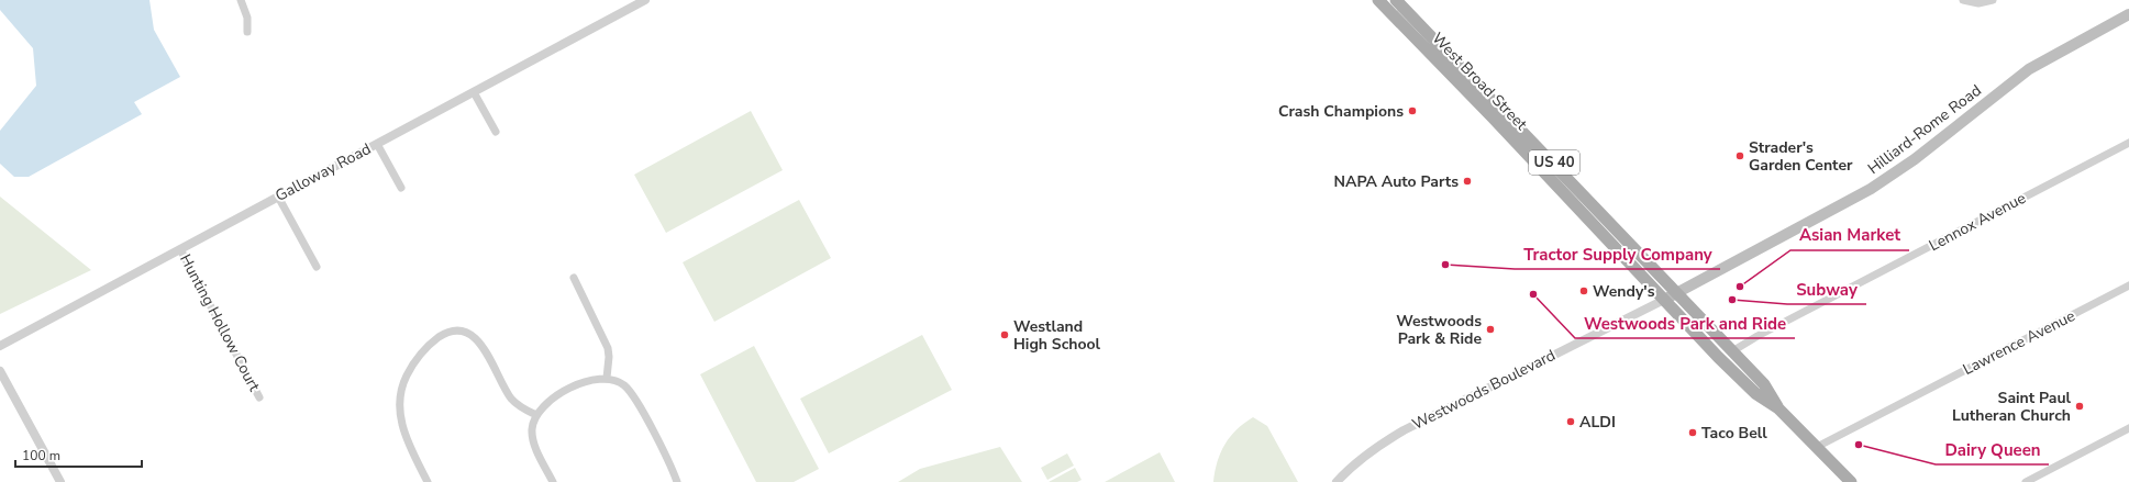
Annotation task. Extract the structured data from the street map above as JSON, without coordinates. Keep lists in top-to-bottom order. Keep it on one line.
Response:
{"streets":{"main road":["West Broad Street","Hilliard-Rome Road","US 40"],"street":["Galloway Road","Lennox Avenue","Hunting Hollow Court","Lawrence Avenue","Westwoods Boulevard"]},"crossings":[["West Broad Street","Hilliard-Rome Road"],["West Broad Street","Lennox Avenue"],["West Broad Street","Lawrence Avenue"],["West Broad Street","Westwoods Boulevard"],["Hilliard-Rome Road","Westwoods Boulevard"],["Galloway Road","Hunting Hollow Court"]],"places":["Crash Champions","Strader's Garden Center","NAPA Auto Parts","Tractor Supply Company","Asian Market","Wendy's","Westwoods Park and Ride","Subway","Westwoods Park & Ride","Westland High School","Saint Paul Lutheran Church","ALDI","Taco Bell","Dairy Queen"],"scale_bar":"100 m"}
